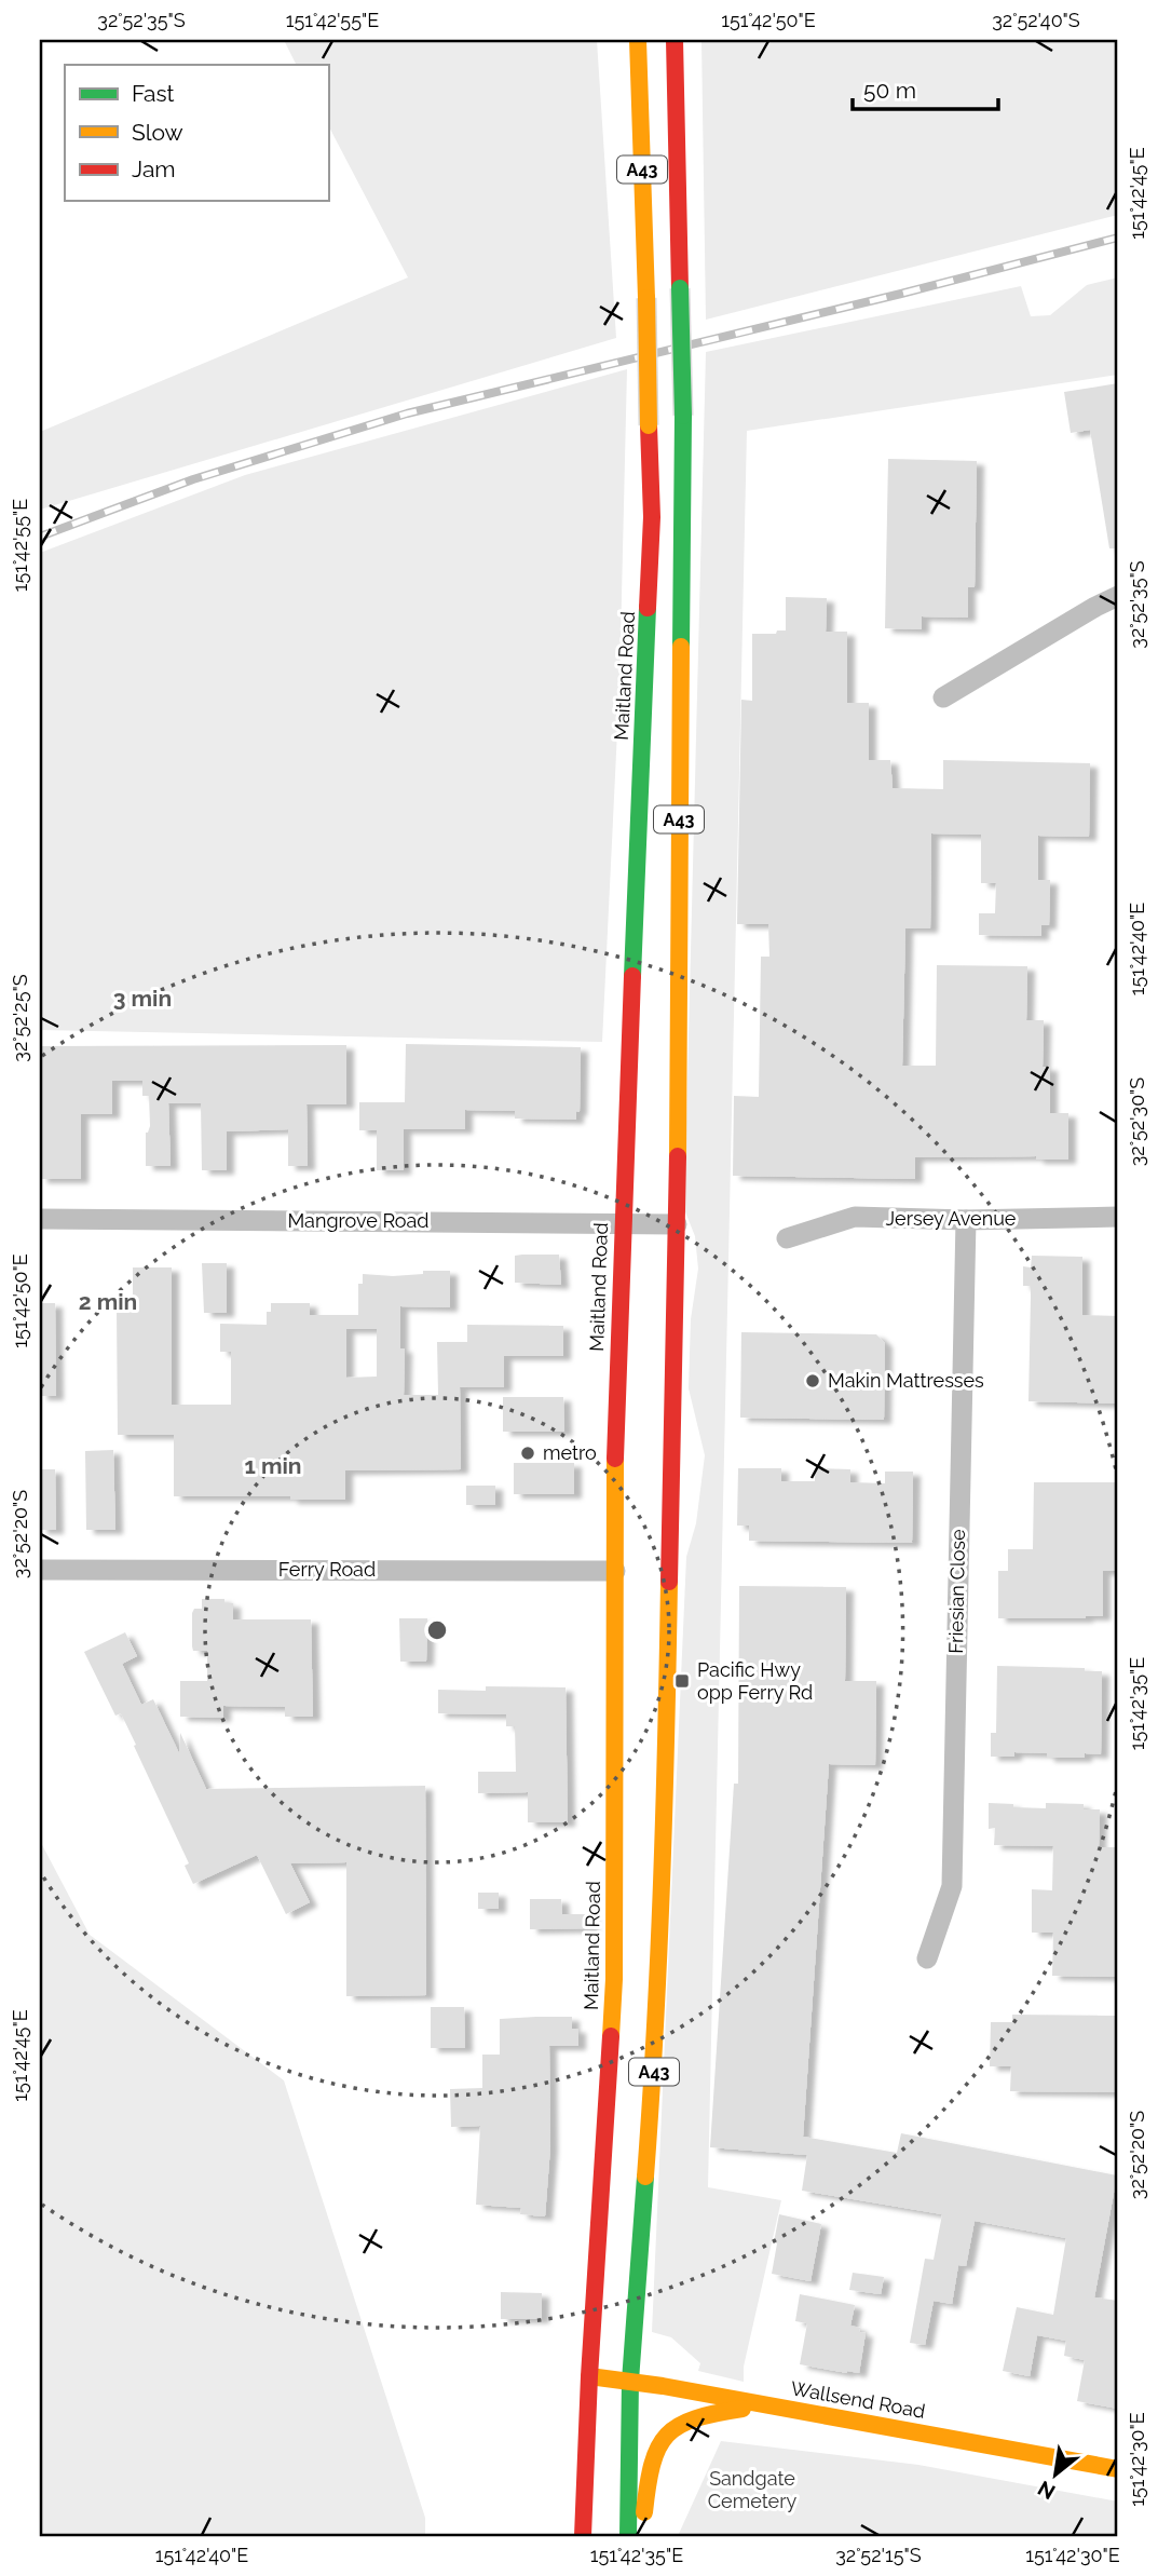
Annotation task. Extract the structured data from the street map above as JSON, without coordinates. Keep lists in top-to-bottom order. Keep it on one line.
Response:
{"streets":{"main road":["A43","Maitland Road","Wallsend Road"],"street":["Jersey Avenue","Mangrove Road","Ferry Road","Friesian Close"]},"crossings":[["A43","Mangrove Road"],["A43","Wallsend Road"],["Maitland Road","Mangrove Road"],["Maitland Road","Ferry Road"],["Maitland Road","Wallsend Road"],["Jersey Avenue","Friesian Close"]],"parks":["Sandgate Cemetery"],"places":{"other":["Makin Mattresses","metro"],"transit":["Pacific Hwy opp Ferry Rd"]},"legend":["Fast","Slow","Jam"],"scale_bar":"50 m","north":"bottom left","coordinates":["32°52'35\"S","151°42'55\"E","151°42'50\"E","32°52'40\"S","151°42'45\"E","151°42'40\"E","32°52'25\"S","32°52'30\"S","32°52'20\"S","151°42'35\"E","151°42'30\"E","32°52'15\"S"],"rings":["3 min","2 min","1 min"]}
